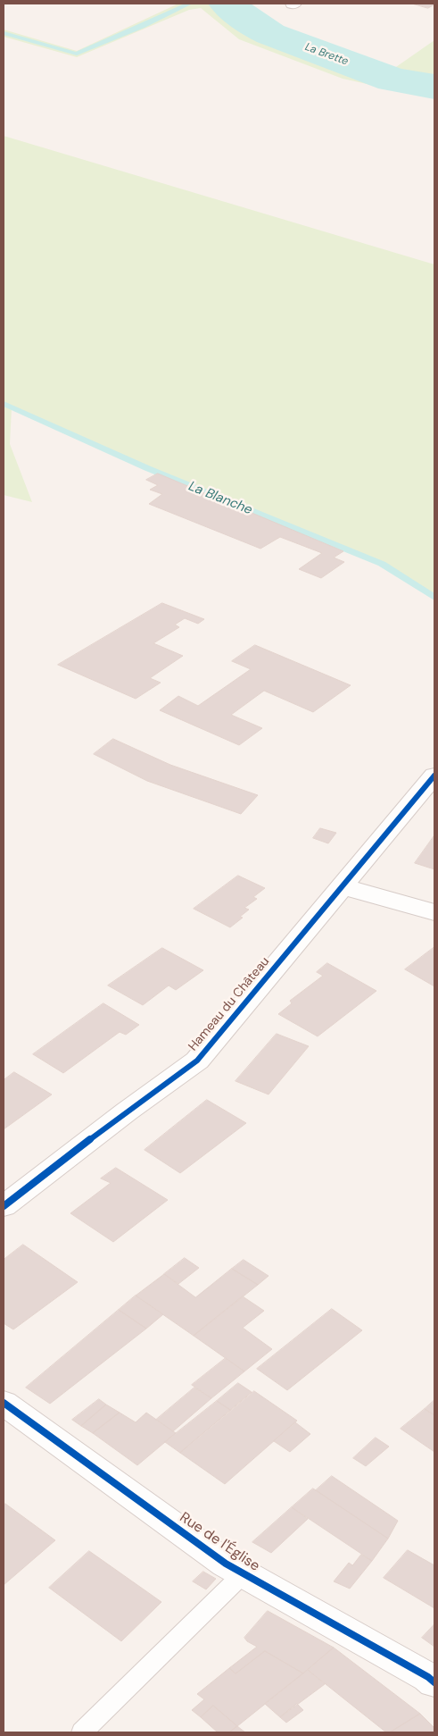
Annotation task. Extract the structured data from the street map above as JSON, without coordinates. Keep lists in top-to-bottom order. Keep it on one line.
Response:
{"streets":{"street":["Hameau du Château","Rue de l'Église"]},"water":["La Brette","La Blanche"]}
